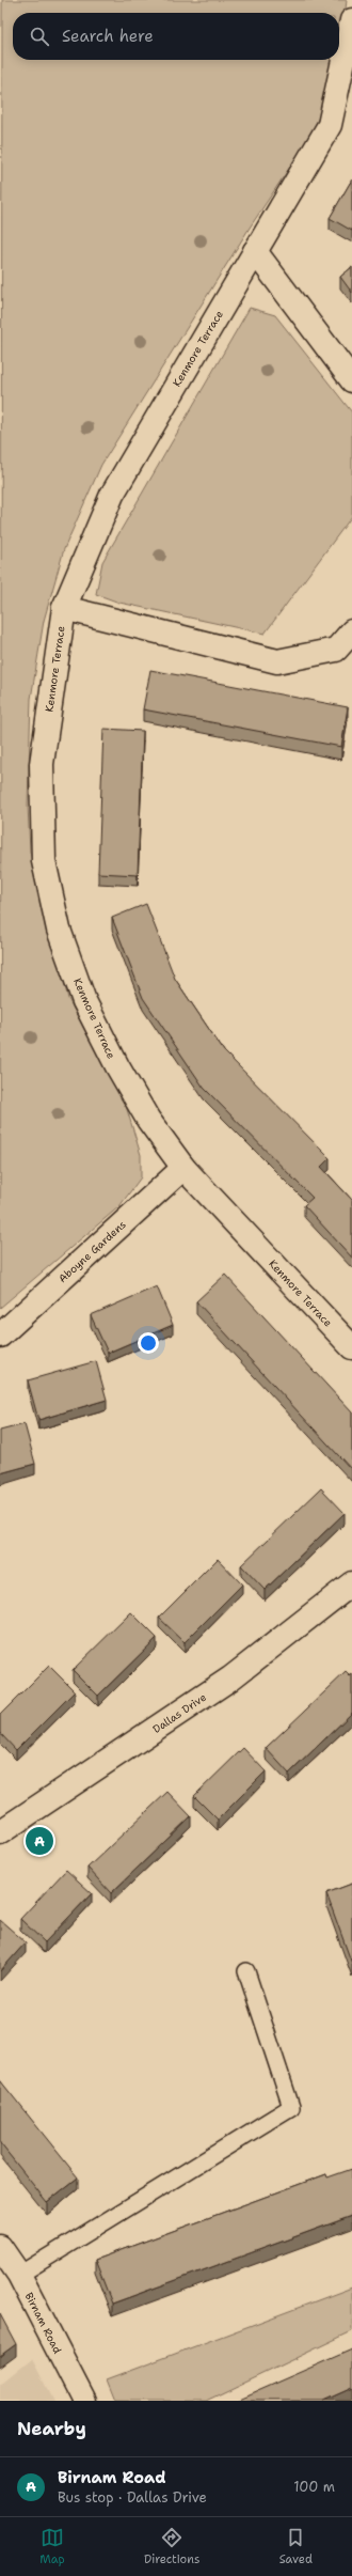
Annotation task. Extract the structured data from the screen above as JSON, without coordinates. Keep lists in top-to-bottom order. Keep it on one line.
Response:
{"streets":{"street":["Kenmore Terrace","Aboyne Gardens","Dallas Drive","Birnam Road"]},"crossings":[["Kenmore Terrace","Aboyne Gardens"]],"page":{"search":"Search here","pins":"A","heading":"Nearby","list":[{"mark":"A","name":"Birnam Road","note":"Bus stop · Dallas Drive","value":"100 m"}],"nav":["Map","Directions","Saved"]}}
